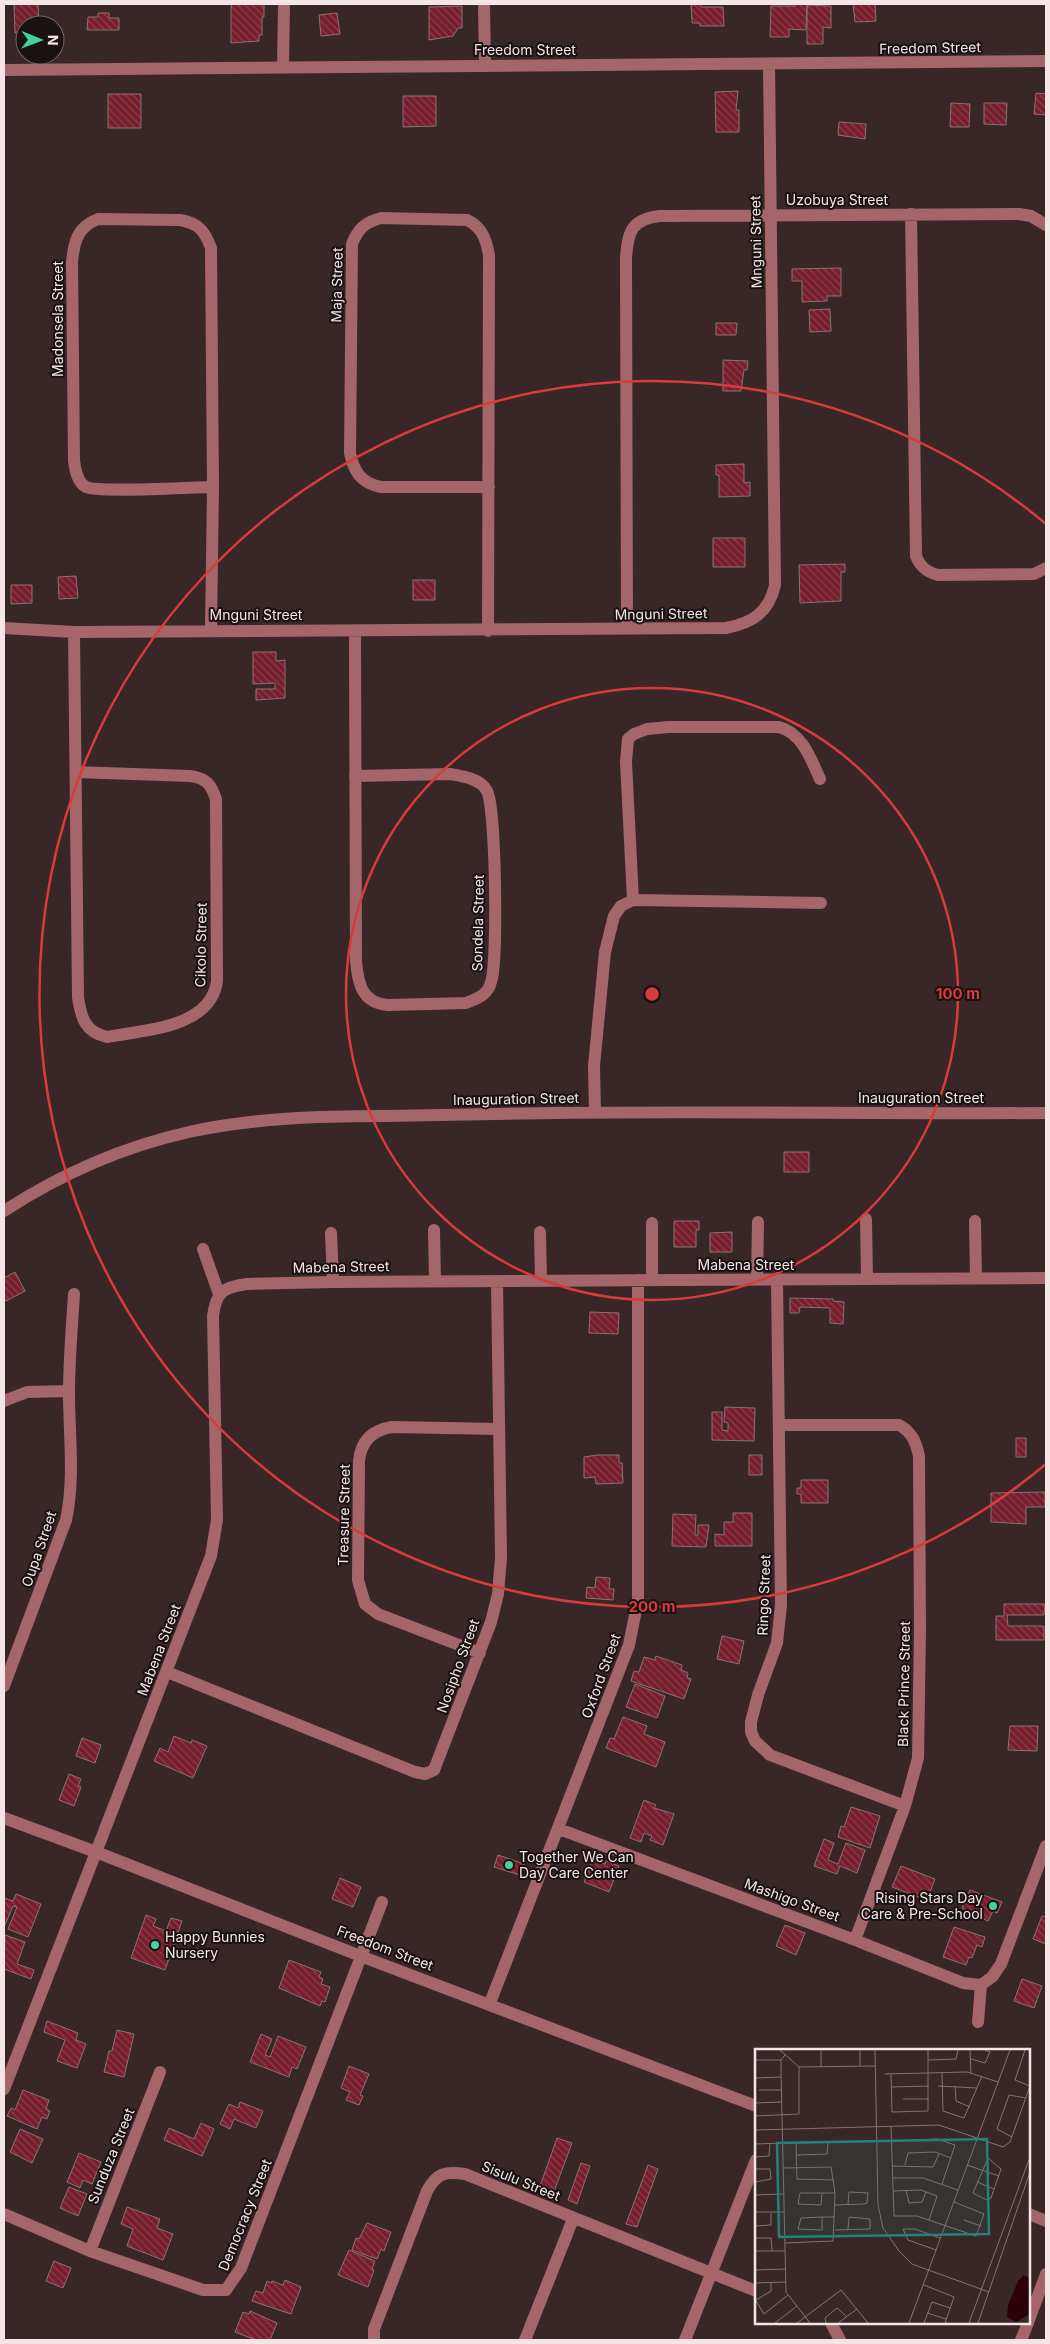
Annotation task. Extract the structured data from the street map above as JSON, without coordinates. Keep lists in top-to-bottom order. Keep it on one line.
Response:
{"streets":{"street":["Freedom Street","Uzobuya Street","Mnguni Street","Maja Street","Madonsela Street","Sondela Street","Cikolo Street","Inauguration Street","Mabena Street","Treasure Street","Oupa Street","Ringo Street","Nosipho Street","Oxford Street","Black Prince Street","Mashigo Street","Sunduza Street","Sisulu Street","Democracy Street"]},"crossings":[["Freedom Street","Mnguni Street"],["Freedom Street","Mabena Street"],["Freedom Street","Oxford Street"],["Freedom Street","Democracy Street"],["Uzobuya Street","Mnguni Street"],["Mnguni Street","Maja Street"],["Mnguni Street","Madonsela Street"],["Mnguni Street","Sondela Street"],["Mnguni Street","Cikolo Street"],["Mabena Street","Ringo Street"],["Mabena Street","Nosipho Street"],["Mabena Street","Oxford Street"],["Treasure Street","Nosipho Street"],["Ringo Street","Black Prince Street"],["Oxford Street","Mashigo Street"],["Black Prince Street","Mashigo Street"],["Sunduza Street","Democracy Street"]],"places":["Together We Can Day Care Center","Rising Stars Day Care & Pre-School","Happy Bunnies Nursery"],"north":"right","rings":["100 m","200 m"]}
